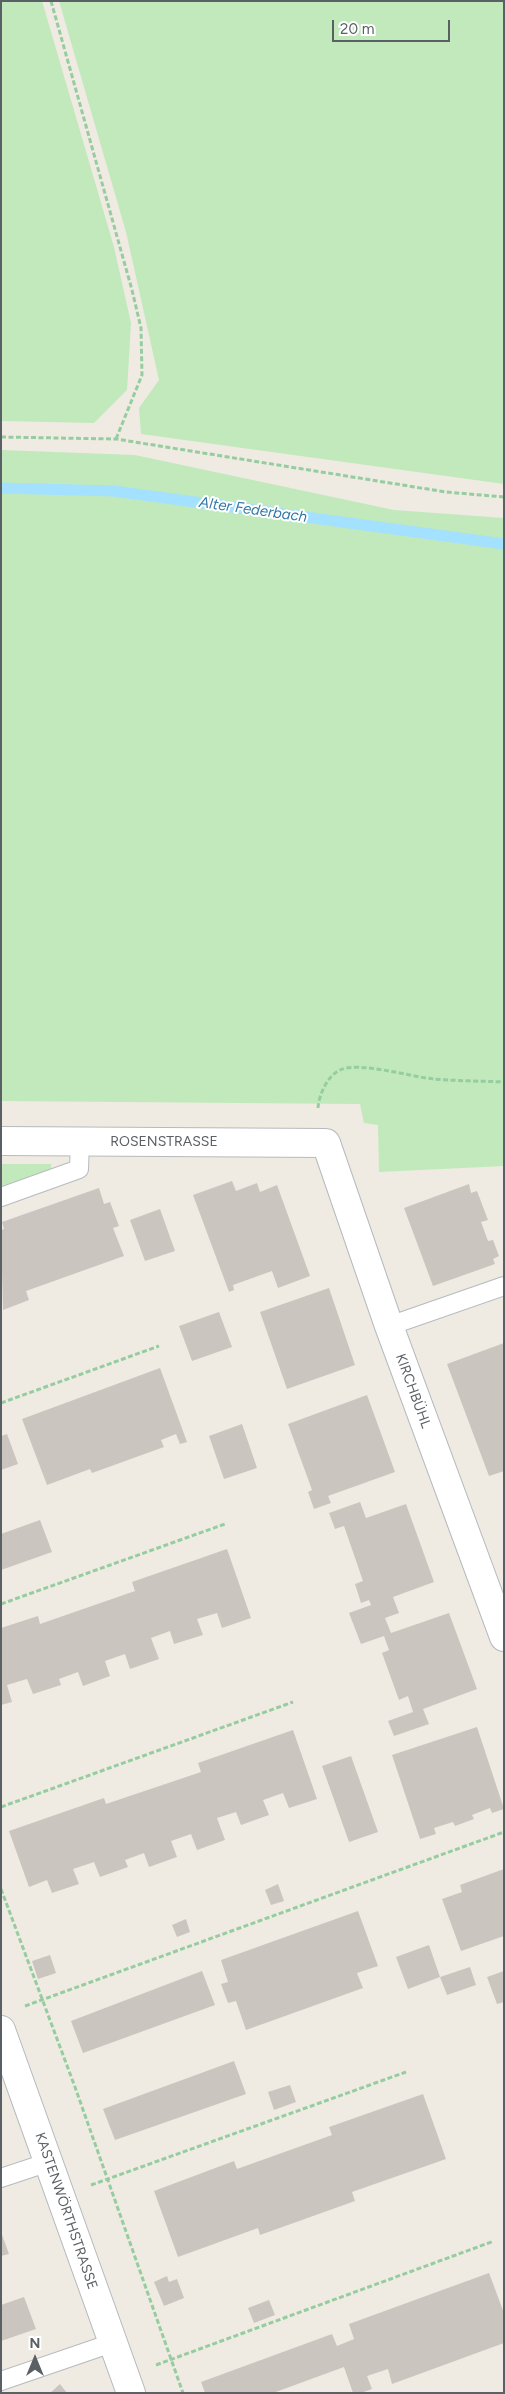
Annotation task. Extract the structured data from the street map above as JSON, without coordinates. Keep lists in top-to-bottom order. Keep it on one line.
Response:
{"streets":{"street":["ROSENSTRASSE","KIRCHBÜHL","KASTENWÖRTHSTRASSE"]},"crossings":[["ROSENSTRASSE","KIRCHBÜHL"]],"water":["Alter Federbach"],"scale_bar":"20 m","north":"top"}
